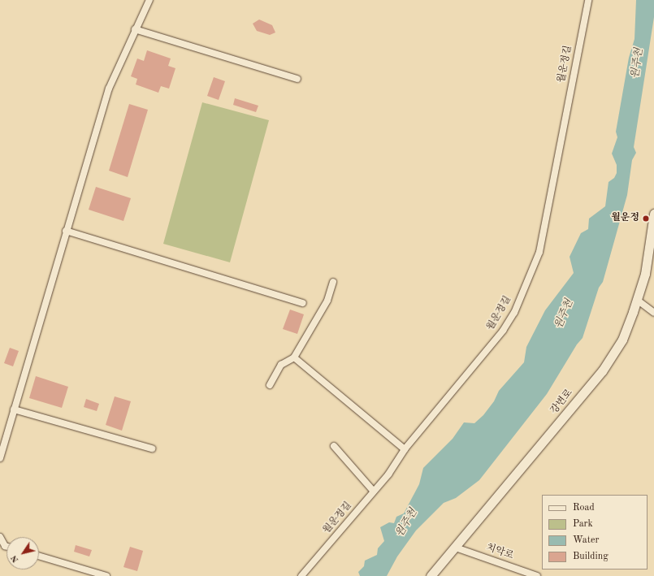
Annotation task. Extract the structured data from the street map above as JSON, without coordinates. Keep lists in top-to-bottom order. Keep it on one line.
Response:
{"streets":{"street":["월운정길","강변로","치악로"]},"crossings":[["강변로","치악로"]],"water":["원주천"],"places":["월운정"],"legend":["Road","Park","Water","Building"],"north":"bottom left"}
